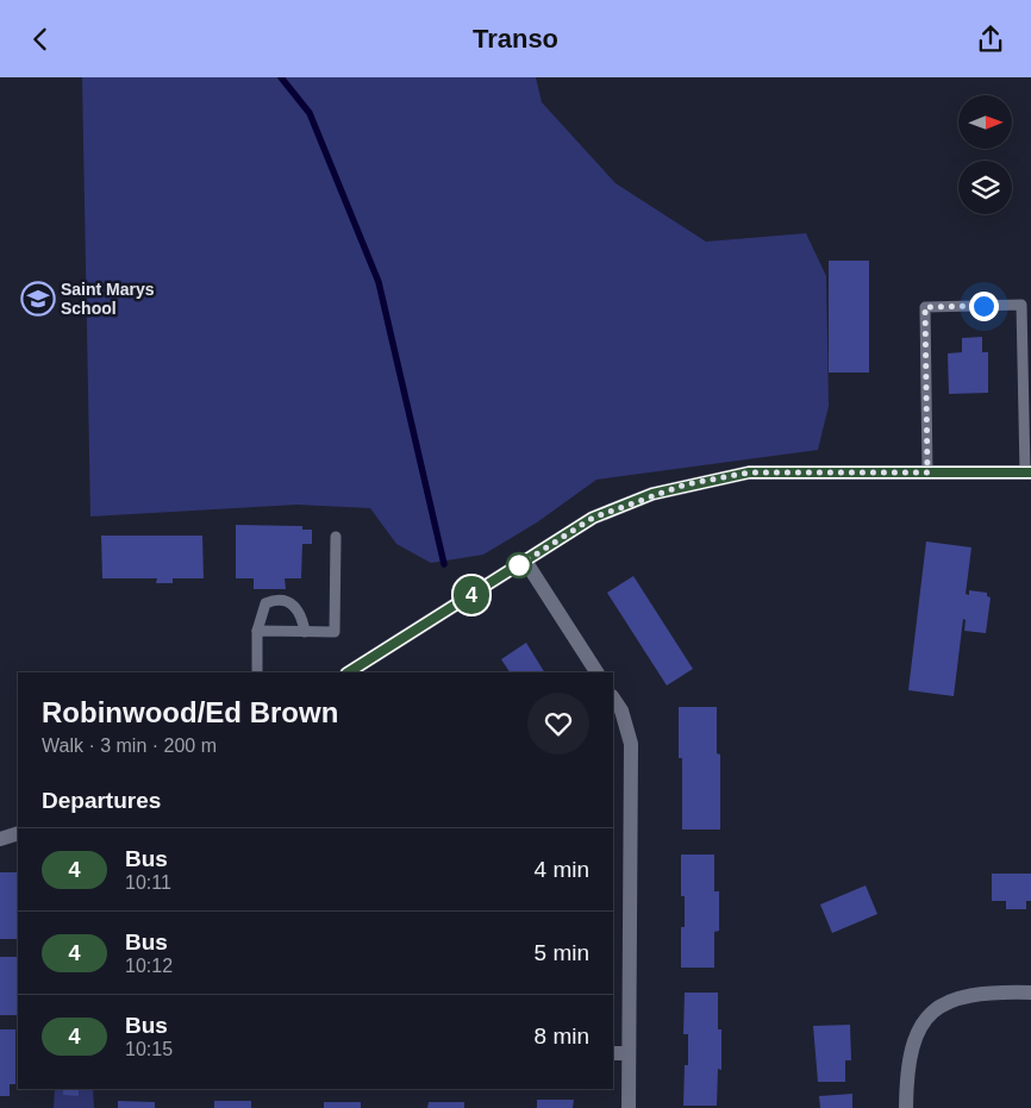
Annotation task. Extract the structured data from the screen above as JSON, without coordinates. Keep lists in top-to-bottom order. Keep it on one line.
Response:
{"places":{"school or university":["Saint Marys School"]},"lines":["bus line 4"],"north":"right","page":{"header":"Transo","on_map":"4","heading":[["Robinwood/Ed Brown","Walk · 3 min · 200 m"],"Departures"],"list":[{"mark":"4","name":"Bus","note":"10:11","value":"4 min"},{"mark":"4","name":"Bus","note":"10:12","value":"5 min"},{"mark":"4","name":"Bus","note":"10:15","value":"8 min"}]}}
